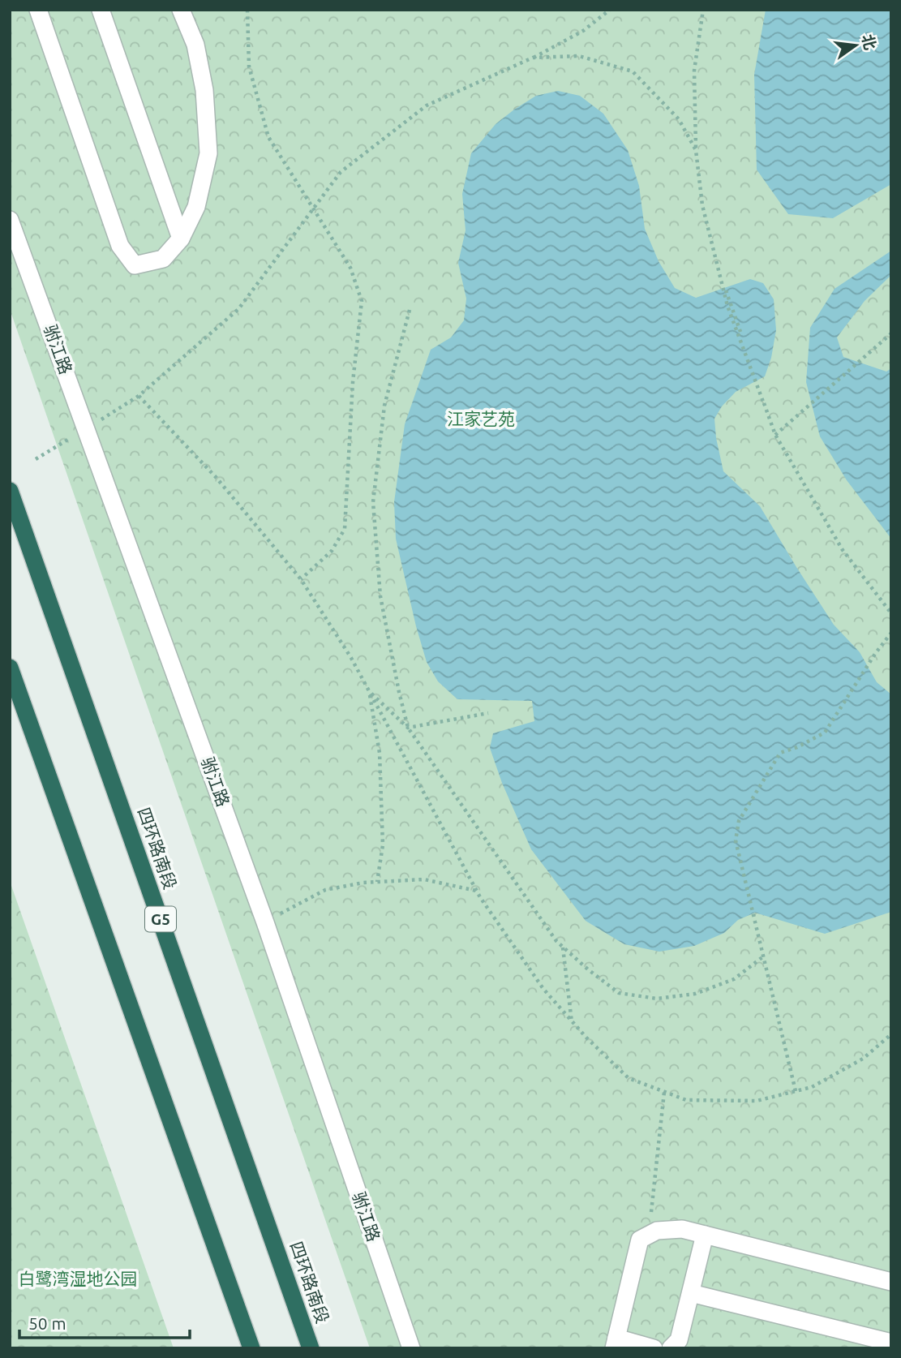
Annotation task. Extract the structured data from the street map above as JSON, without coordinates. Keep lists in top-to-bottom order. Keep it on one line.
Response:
{"streets":{"highway":["四环路南段","G5"],"street":["驸江路"]},"parks":["江家艺苑","白鹭湾湿地公园"],"scale_bar":"50 m","north":"right"}
